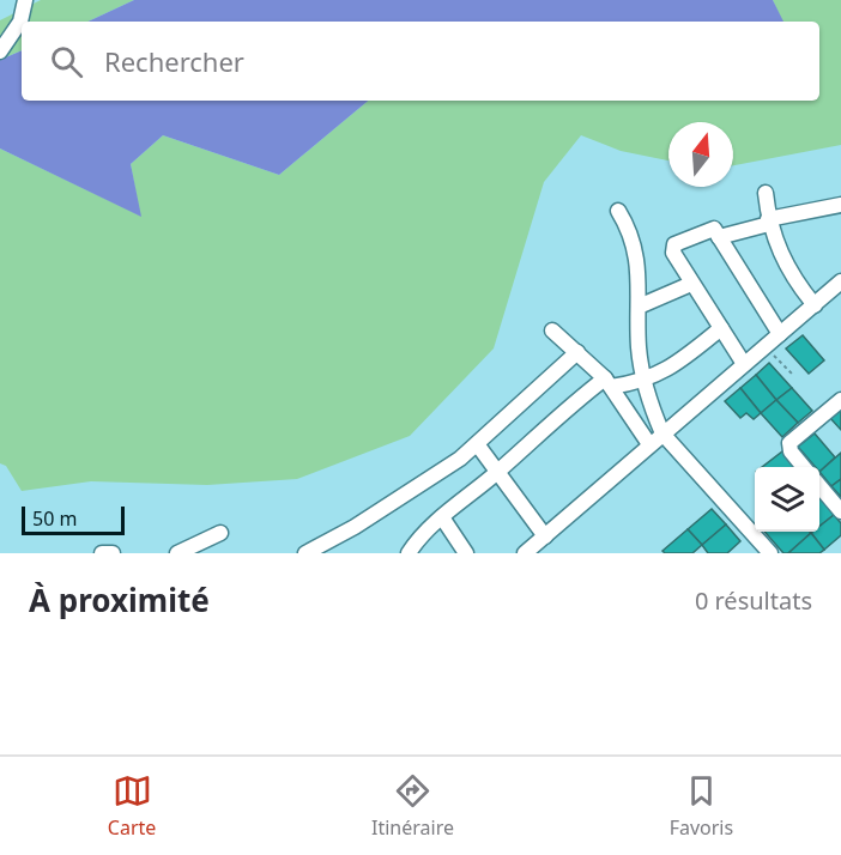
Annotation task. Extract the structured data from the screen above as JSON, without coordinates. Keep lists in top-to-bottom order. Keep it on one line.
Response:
{"scale_bar":"50 m","north":"top","page":{"search":"Rechercher","scale":"50 m","heading":["À proximité","0 résultats"],"nav":["Carte","Itinéraire","Favoris"]}}
